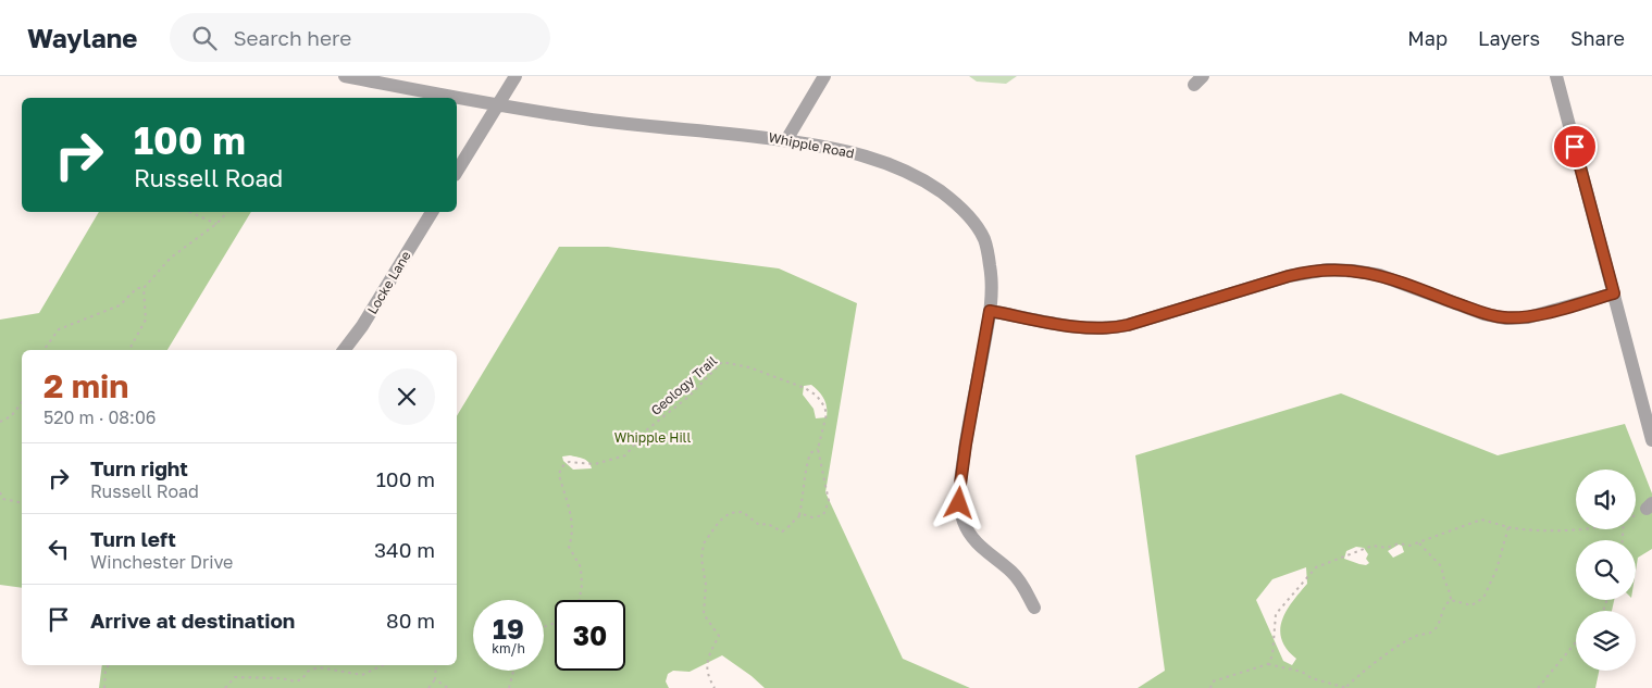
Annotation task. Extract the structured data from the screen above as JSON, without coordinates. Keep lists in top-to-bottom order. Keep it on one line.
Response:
{"streets":{"street":["Whipple Road","Locke Lane"],"path":["Geology Trail"]},"parks":["Whipple Hill"],"page":{"header":"Waylane","search":"Search here","nav":["Map","Layers","Share"],"turn":["100 m","Russell Road"],"heading":["2 min","520 m · 08:06"],"list":[{"name":"Turn right","note":"Russell Road","value":"100 m"},{"name":"Turn left","note":"Winchester Drive","value":"340 m"},{"name":"Arrive at destination","value":"80 m"}],"speed":"19 km/h","limit":"30"}}
